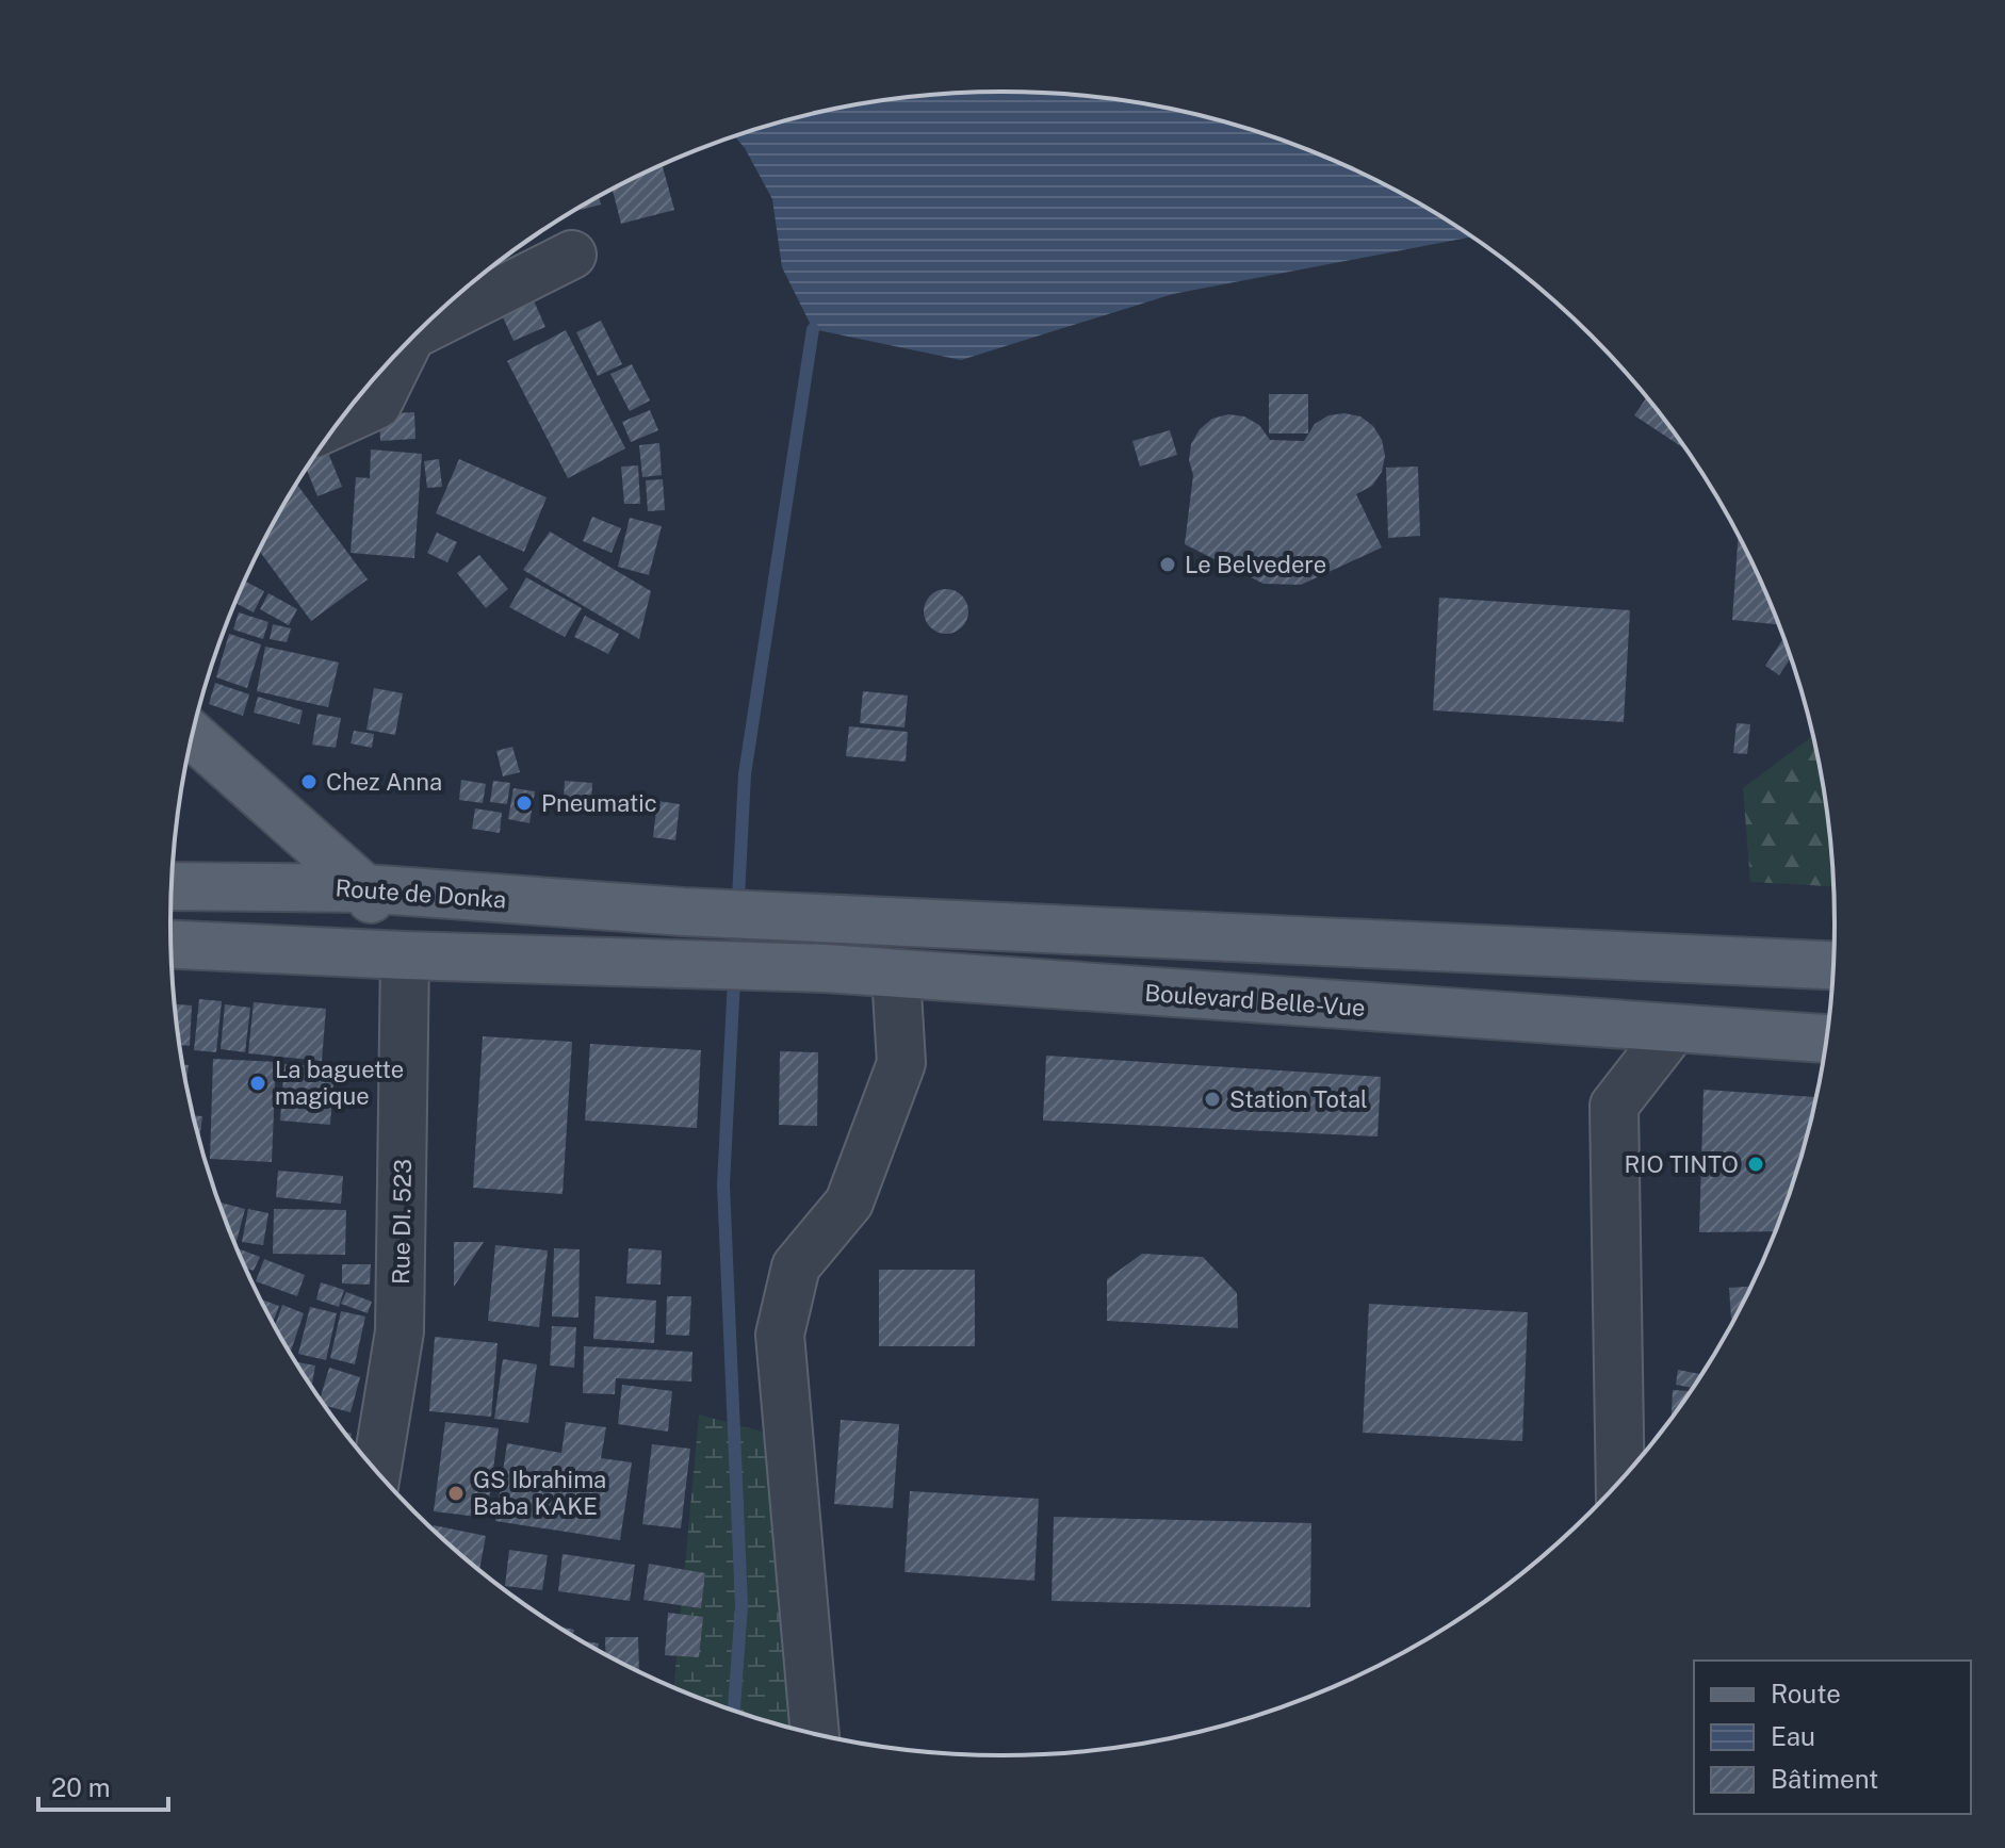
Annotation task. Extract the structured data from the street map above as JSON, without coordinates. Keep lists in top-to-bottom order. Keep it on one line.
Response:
{"streets":{"main road":["Route de Donka","Boulevard Belle-Vue"],"street":["Rue DI. 523"]},"crossings":[["Boulevard Belle-Vue","Rue DI. 523"]],"places":["Le Belvedere","Chez Anna","Pneumatic","La baguette magique","Station Total","RIO TINTO","GS Ibrahima Baba KAKE"],"legend":["Route","Eau","Bâtiment"],"scale_bar":"20 m"}
